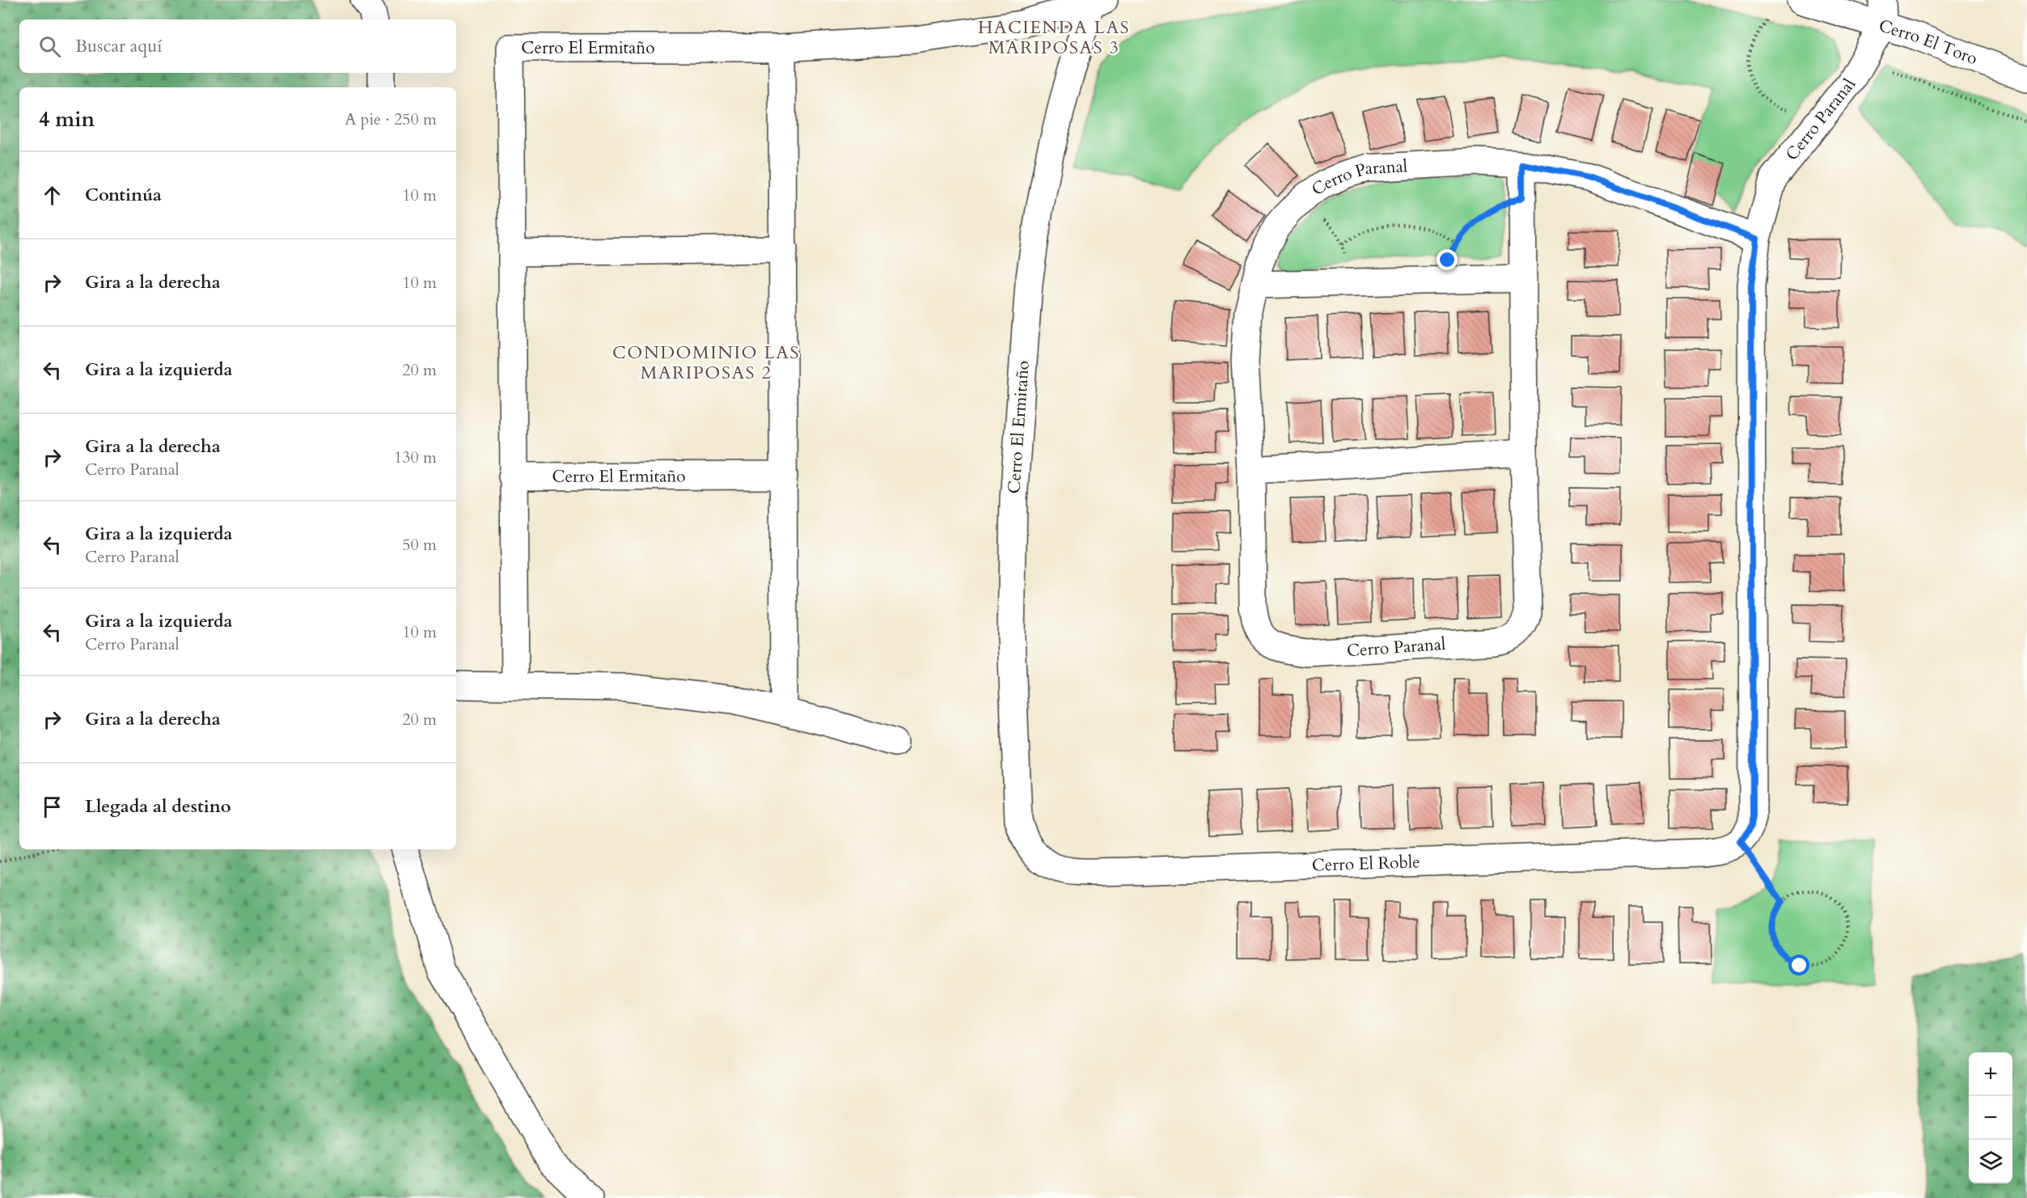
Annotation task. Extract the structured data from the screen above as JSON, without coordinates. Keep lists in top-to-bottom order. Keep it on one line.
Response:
{"streets":{"street":["Cerro El Toro","Cerro El Ermitaño","Cerro Paranal","Cerro El Roble"]},"crossings":[["Cerro El Toro","Cerro Paranal"],["Cerro El Ermitaño","Cerro El Roble"],["Cerro Paranal","Cerro El Roble"]],"districts":["HACIENDA LAS MARIPOSAS 3","CONDOMINIO LAS MARIPOSAS 2"],"page":{"search":"Buscar aquí","heading":["4 min","A pie · 250 m"],"list":[["Continúa","10 m"],["Gira a la derecha","10 m"],["Gira a la izquierda","20 m"],["Gira a la derecha","Cerro Paranal","130 m"],["Gira a la izquierda","Cerro Paranal","50 m"],["Gira a la izquierda","Cerro Paranal","10 m"],["Gira a la derecha","20 m"],"Llegada al destino"],"map_buttons":["+","−"]}}
